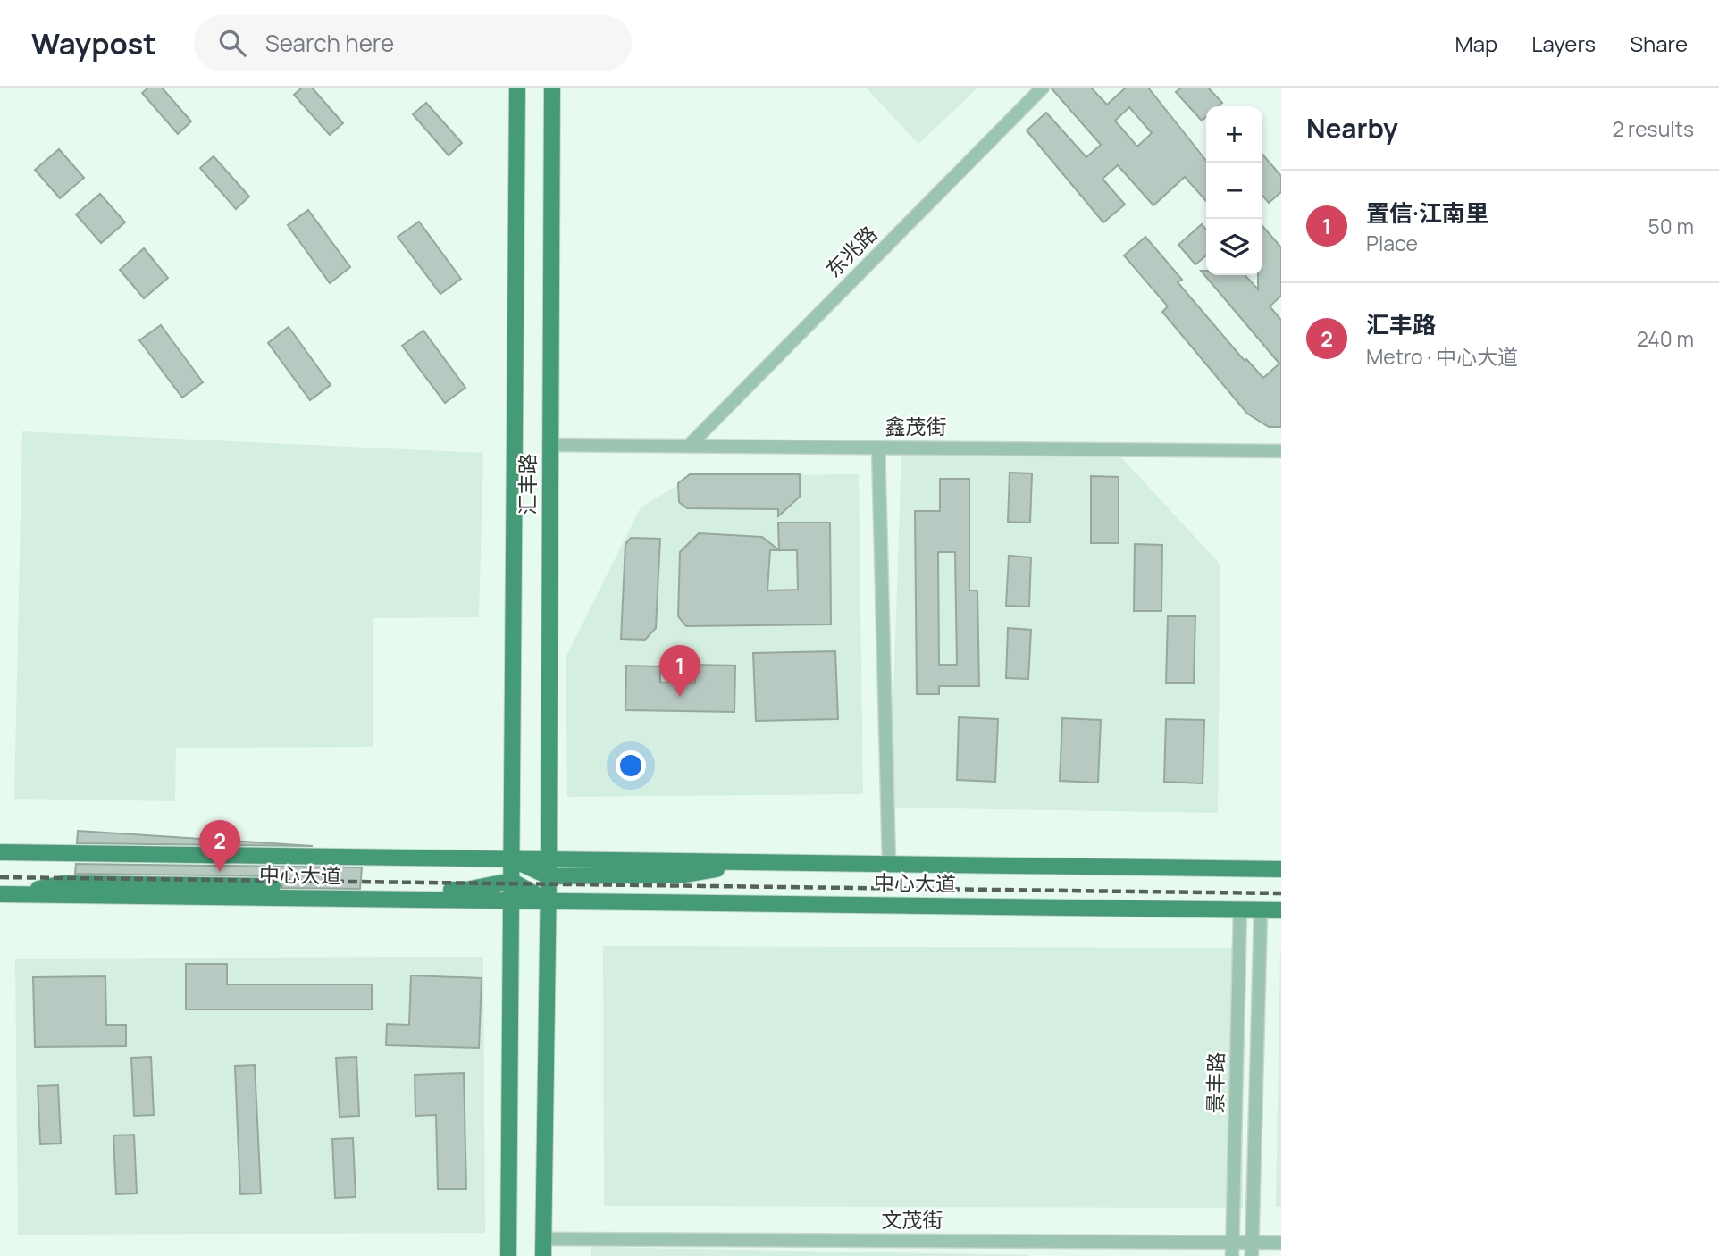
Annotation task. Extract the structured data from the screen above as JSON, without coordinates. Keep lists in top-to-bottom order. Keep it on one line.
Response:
{"streets":{"main road":["汇丰路","中心大道"],"street":["东兆路","鑫茂街","景丰路","文茂街"]},"crossings":[["东兆路","鑫茂街"],["鑫茂街","汇丰路"],["汇丰路","中心大道"],["汇丰路","文茂街"],["中心大道","景丰路"],["景丰路","文茂街"]],"page":{"header":"Waypost","search":"Search here","nav":["Map","Layers","Share"],"heading":["Nearby","2 results"],"map_buttons":["+","−"],"list":[{"mark":"1","name":"置信·江南里","note":"Place","value":"50 m"},{"mark":"2","name":"汇丰路","note":"Metro · 中心大道","value":"240 m"}],"pins":["1","2"]}}
